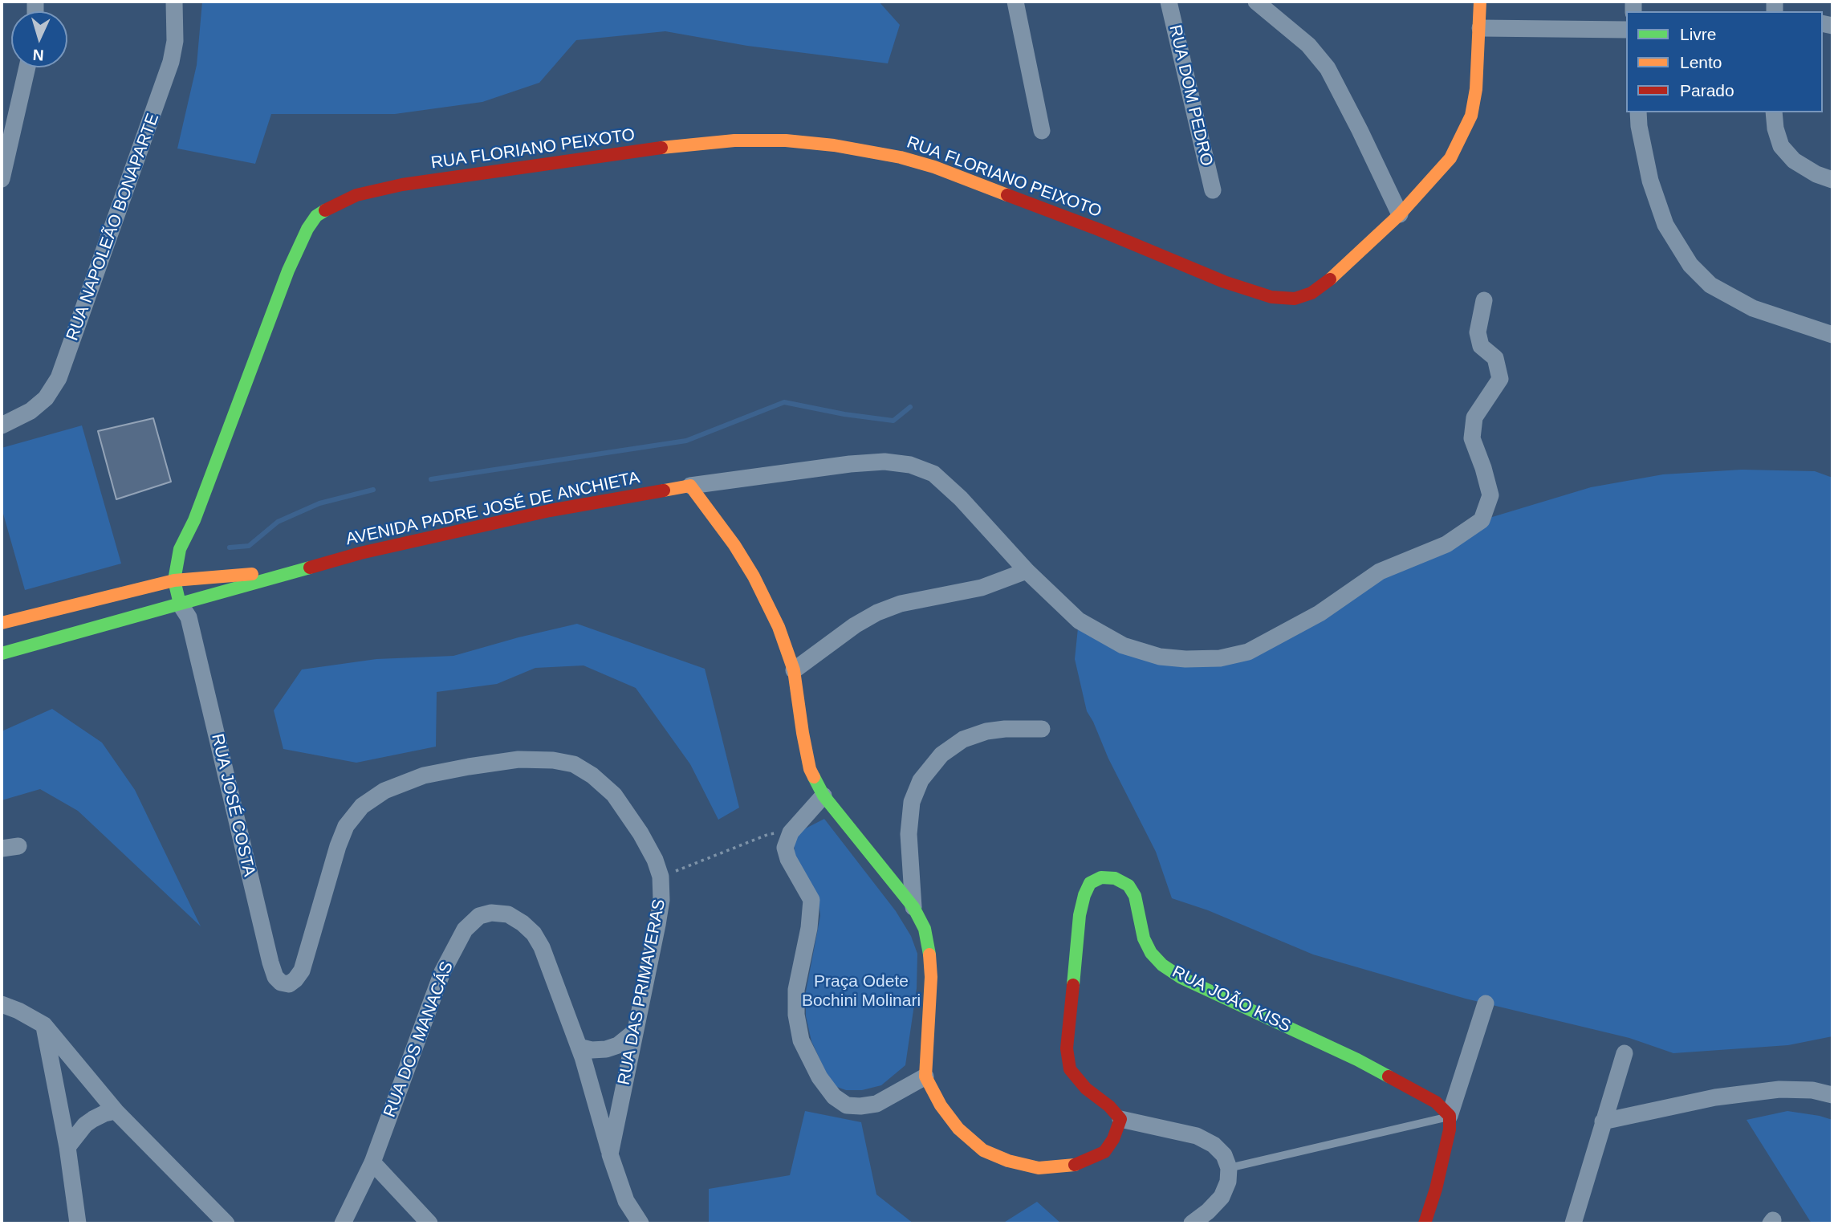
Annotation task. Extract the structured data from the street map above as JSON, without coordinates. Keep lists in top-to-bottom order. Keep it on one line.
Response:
{"streets":{"street":["RUA DOM PEDRO","RUA FLORIANO PEIXOTO","RUA NAPOLEÃO BONAPARTE","AVENIDA PADRE JOSÉ DE ANCHIETA","RUA JOSÉ COSTA","RUA DAS PRIMAVERAS","RUA JOÃO KISS","RUA DOS MANACÁS"]},"crossings":[["RUA JOSÉ COSTA","RUA DAS PRIMAVERAS"],["RUA DAS PRIMAVERAS","RUA DOS MANACÁS"]],"parks":["Praça Odete Bochini Molinari"],"legend":["Livre","Lento","Parado"],"north":"bottom"}
